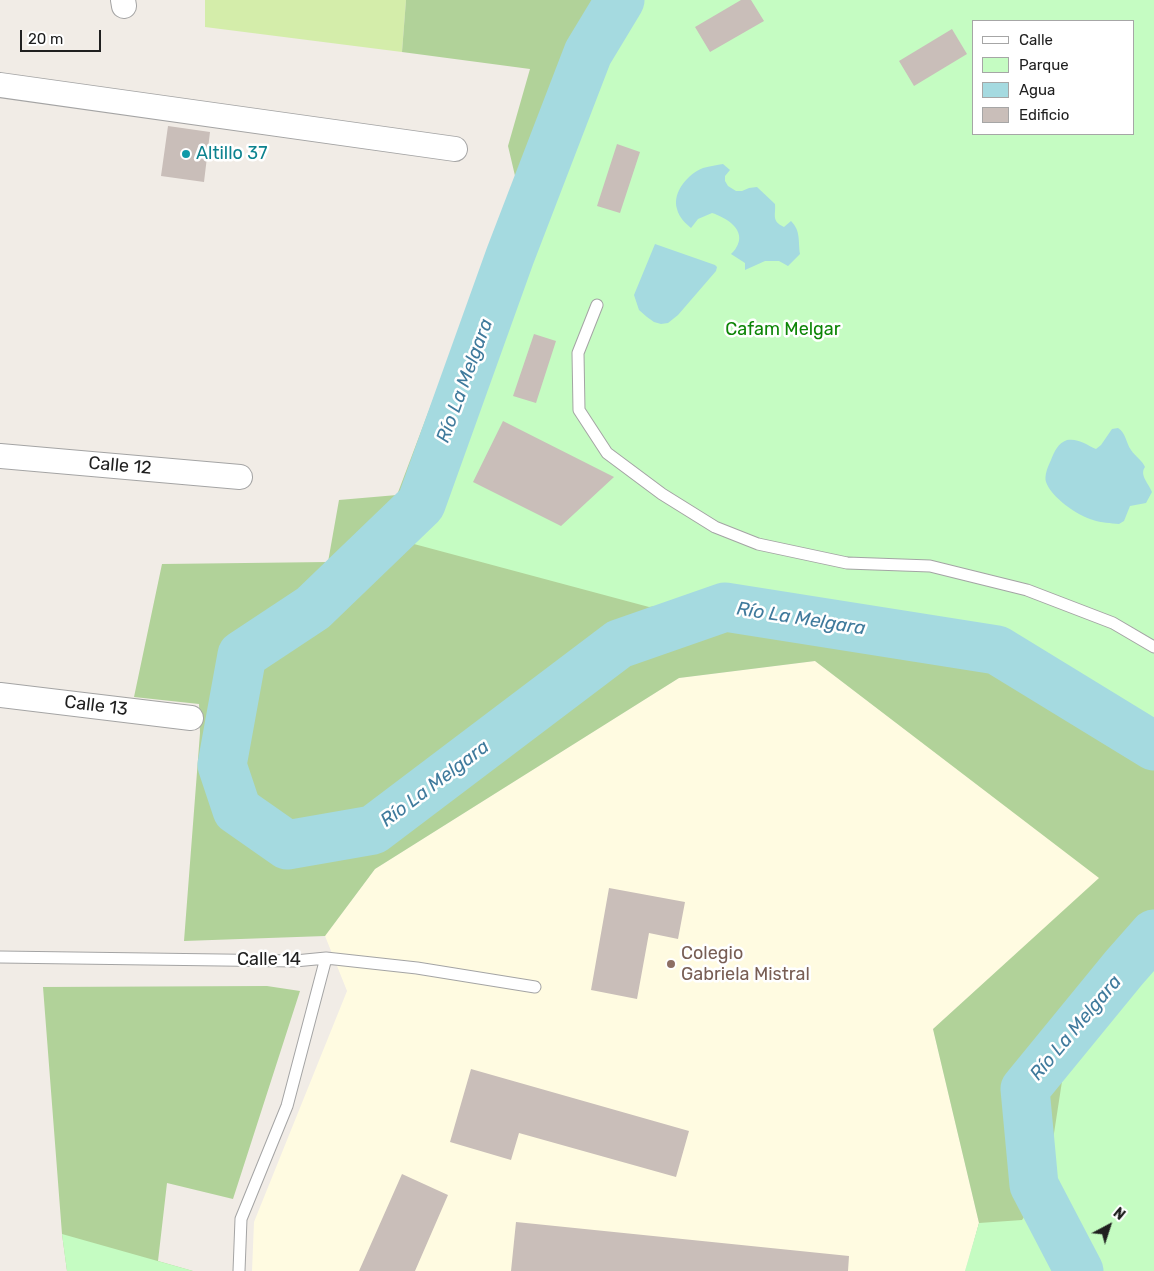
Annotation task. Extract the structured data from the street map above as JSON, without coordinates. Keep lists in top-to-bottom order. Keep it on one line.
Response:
{"streets":{"street":["Calle 12","Calle 13"],"lane":["Calle 14"]},"water":["Río La Melgara"],"parks":["Cafam Melgar"],"places":["Altillo 37","Colegio Gabriela Mistral"],"legend":["Calle","Parque","Agua","Edificio"],"scale_bar":"20 m","north":"top right"}
